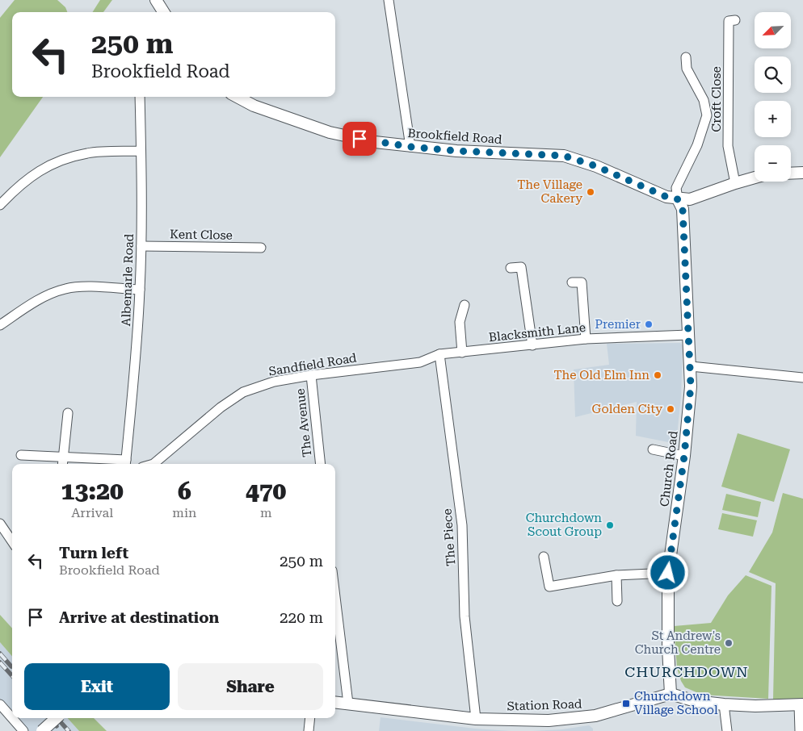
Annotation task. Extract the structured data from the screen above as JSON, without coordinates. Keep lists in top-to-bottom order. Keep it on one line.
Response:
{"streets":{"street":["Croft Close","Brookfield Road","Kent Close","Albemarle Road","Blacksmith Lane","Sandfield Road","The Avenue","Church Road","The Piece","Station Road"]},"crossings":[["Brookfield Road","Church Road"],["Kent Close","Albemarle Road"],["Blacksmith Lane","Sandfield Road"],["Blacksmith Lane","Church Road"],["Blacksmith Lane","The Piece"],["Sandfield Road","The Avenue"],["Sandfield Road","The Piece"],["Church Road","Station Road"],["The Piece","Station Road"]],"districts":["CHURCHDOWN"],"places":{"other":["The Village Cakery","Premier","The Old Elm Inn","Golden City","Churchdown Scout Group","St Andrew's Church Centre"],"transit":["Churchdown Village School"]},"north":"bottom left","page":{"map_buttons":["+","−"],"turn":["250 m","Brookfield Road"],"eta":["13:20","Arrival","6","min","470","m"],"list":[{"name":"Turn left","note":"Brookfield Road","value":"250 m"},{"name":"Arrive at destination","value":"220 m"}],"buttons":["Exit","Share"]}}
